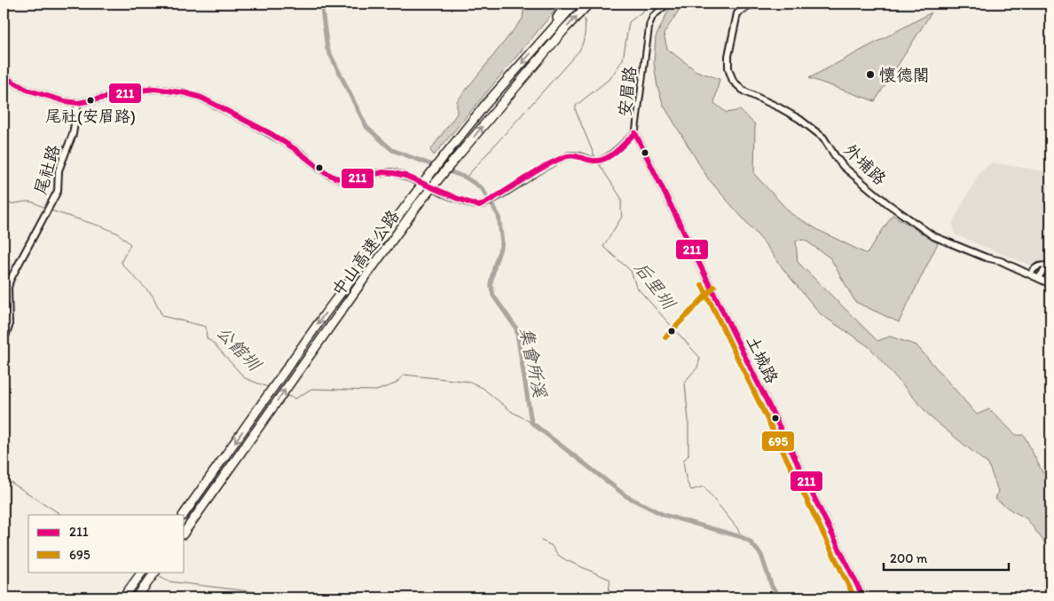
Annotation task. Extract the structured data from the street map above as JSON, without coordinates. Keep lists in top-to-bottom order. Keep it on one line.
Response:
{"streets":{"highway":["中山高速公路"],"street":["安眉路","外埔路","尾社路","土城路"]},"crossings":[["安眉路","尾社路"],["安眉路","土城路"]],"water":["后里圳","公館圳","集會所溪"],"places":["懷德閣","尾社(安眉路)"],"lines":["transit line 211","transit line 695"],"legend":["211","695"],"scale_bar":"200 m"}
